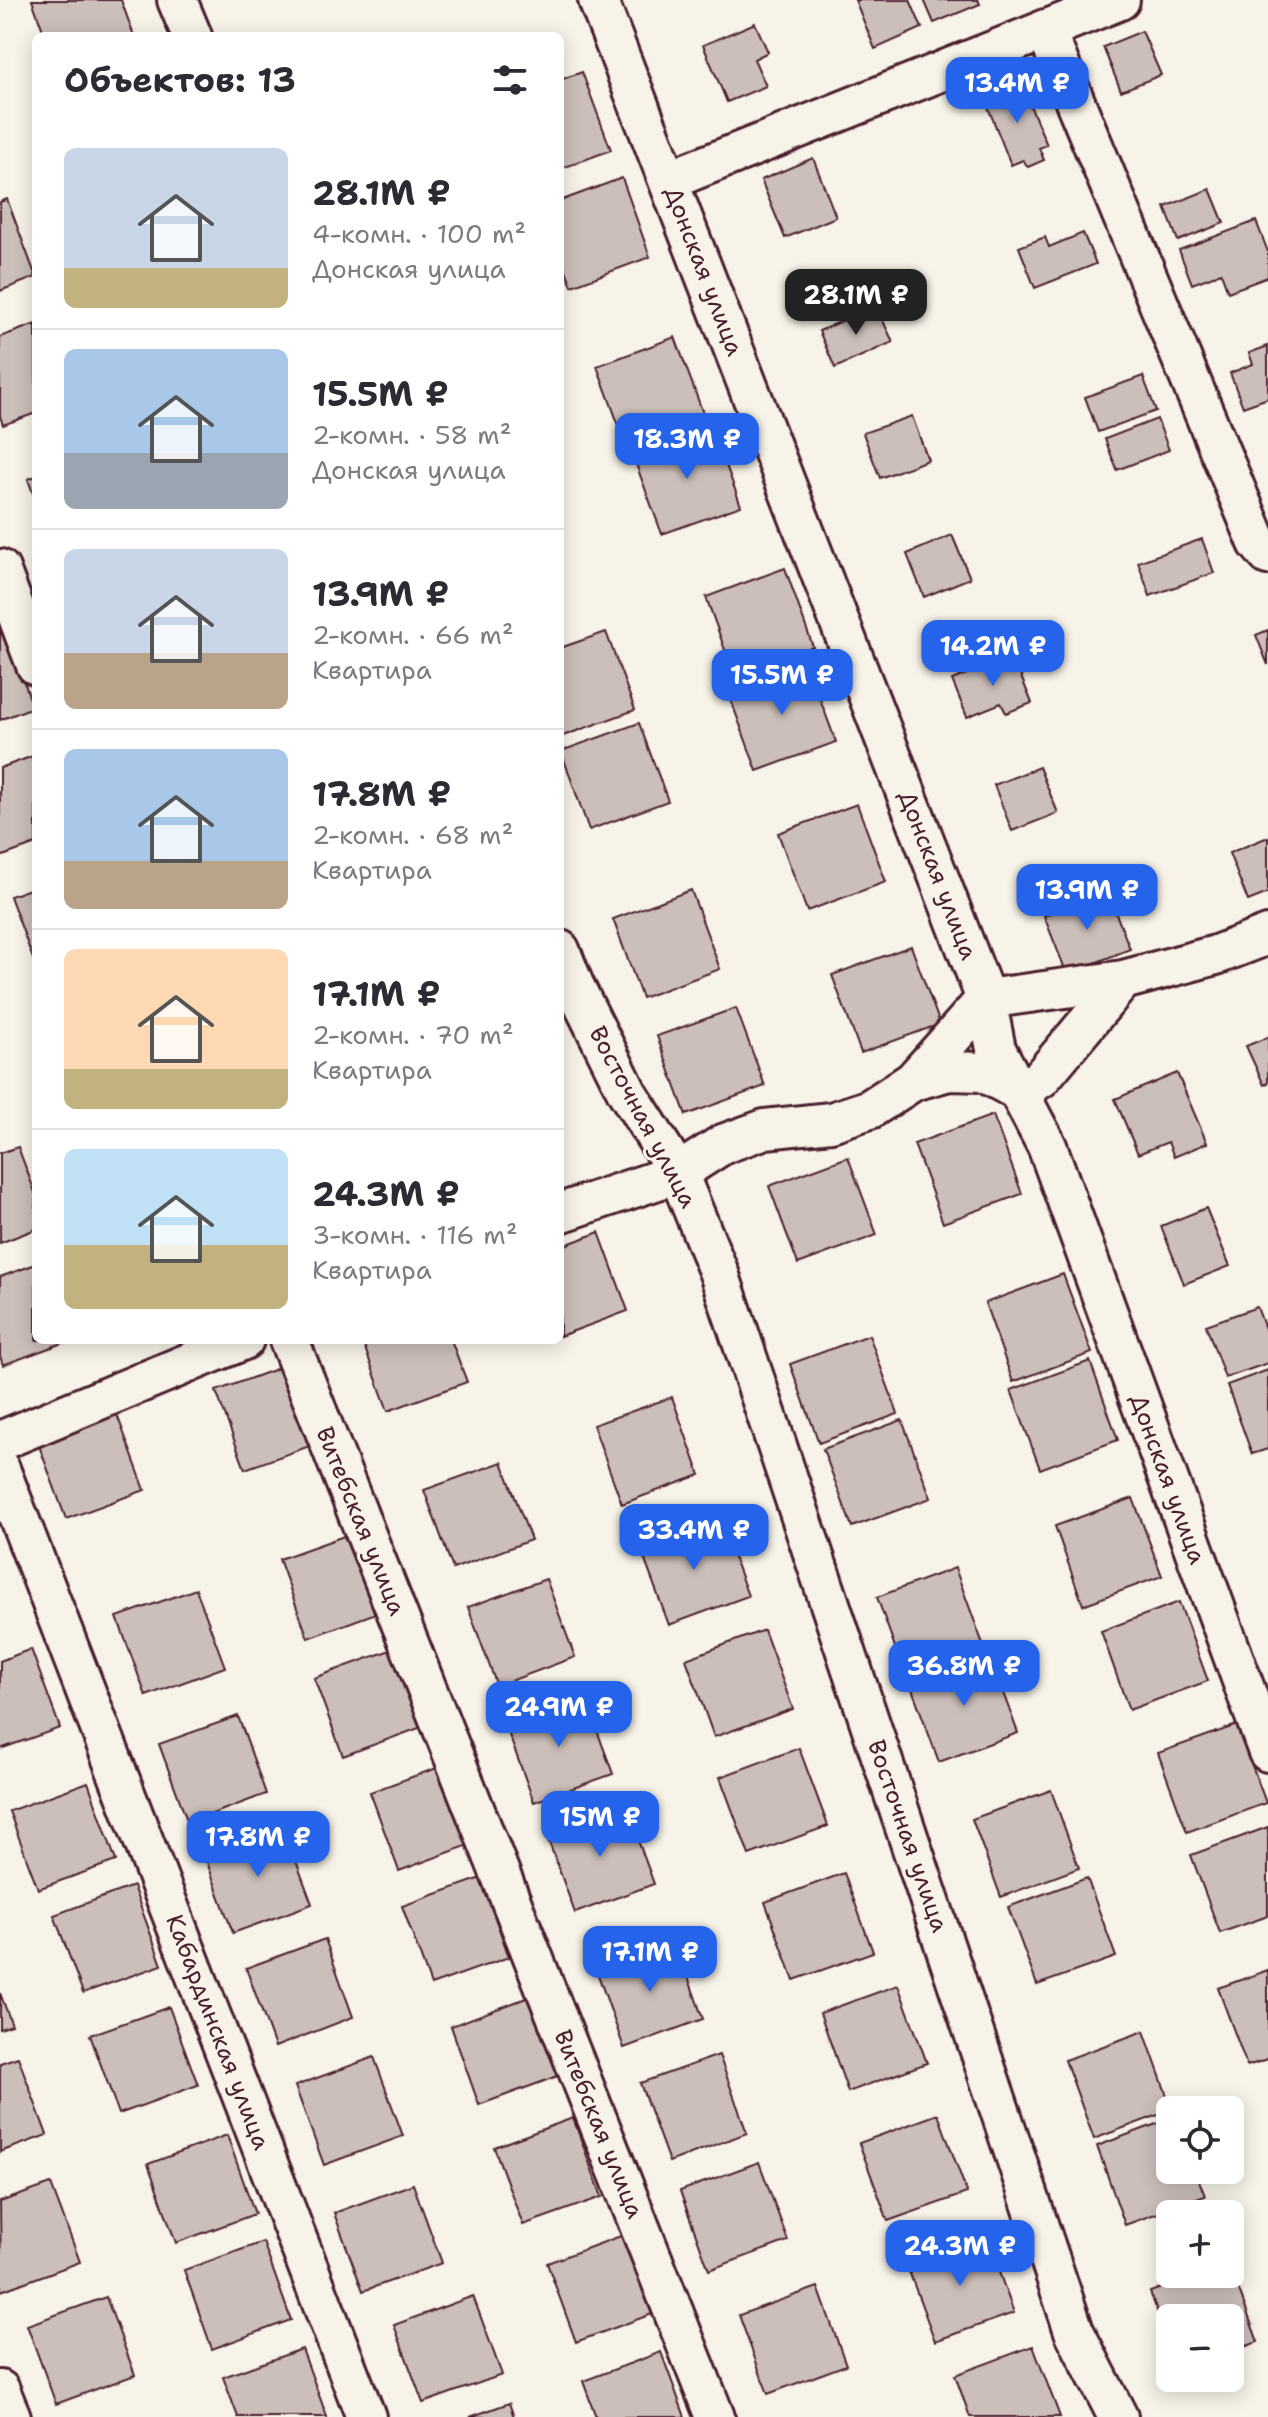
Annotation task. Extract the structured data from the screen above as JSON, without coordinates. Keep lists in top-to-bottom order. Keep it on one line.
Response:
{"streets":{"street":["Донская улица","Восточная улица","Витебская улица","Кабардинская улица"]},"page":{"heading":"Объектов: 13","price":["13.4M ₽","28.1M ₽","18.3M ₽","14.2M ₽","15.5M ₽","13.9M ₽","33.4M ₽","36.8M ₽","24.9M ₽","15M ₽","17.8M ₽","17.1M ₽","24.3M ₽"],"list":[{"name":"28.1M ₽","note":"4-комн. · 100 m² · Донская улица"},{"name":"15.5M ₽","note":"2-комн. · 58 m² · Донская улица"},{"name":"13.9M ₽","note":"2-комн. · 66 m² · Квартира"},{"name":"17.8M ₽","note":"2-комн. · 68 m² · Квартира"},{"name":"17.1M ₽","note":"2-комн. · 70 m² · Квартира"},{"name":"24.3M ₽","note":"3-комн. · 116 m² · Квартира"}],"map_buttons":["+","−"]}}
